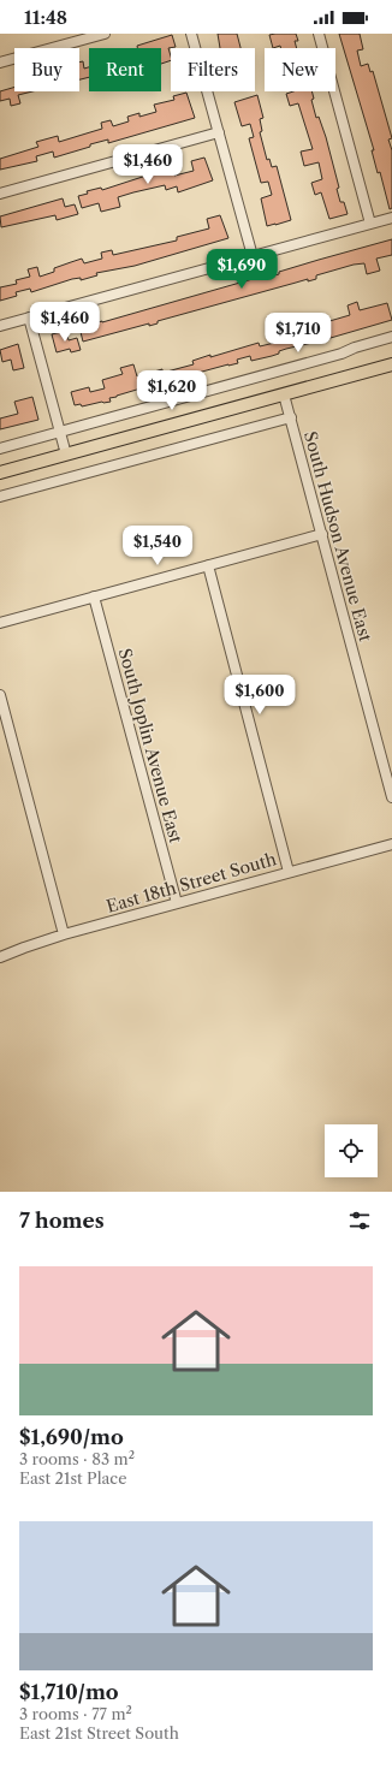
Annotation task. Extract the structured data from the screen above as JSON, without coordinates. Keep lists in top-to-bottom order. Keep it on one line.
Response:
{"streets":{"street":["South Hudson Avenue East","South Joplin Avenue East","East 18th Street South"]},"crossings":[["South Joplin Avenue East","East 18th Street South"]],"page":{"status":"11:48","chip":["Buy","Rent","Filters","New"],"price":["$1,460","$1,690","$1,460","$1,710","$1,620","$1,540","$1,600"],"heading":"7 homes","list":[{"name":"$1,690/mo","note":"3 rooms · 83 m² · East 21st Place"},{"name":"$1,710/mo","note":"3 rooms · 77 m² · East 21st Street South"}]}}
